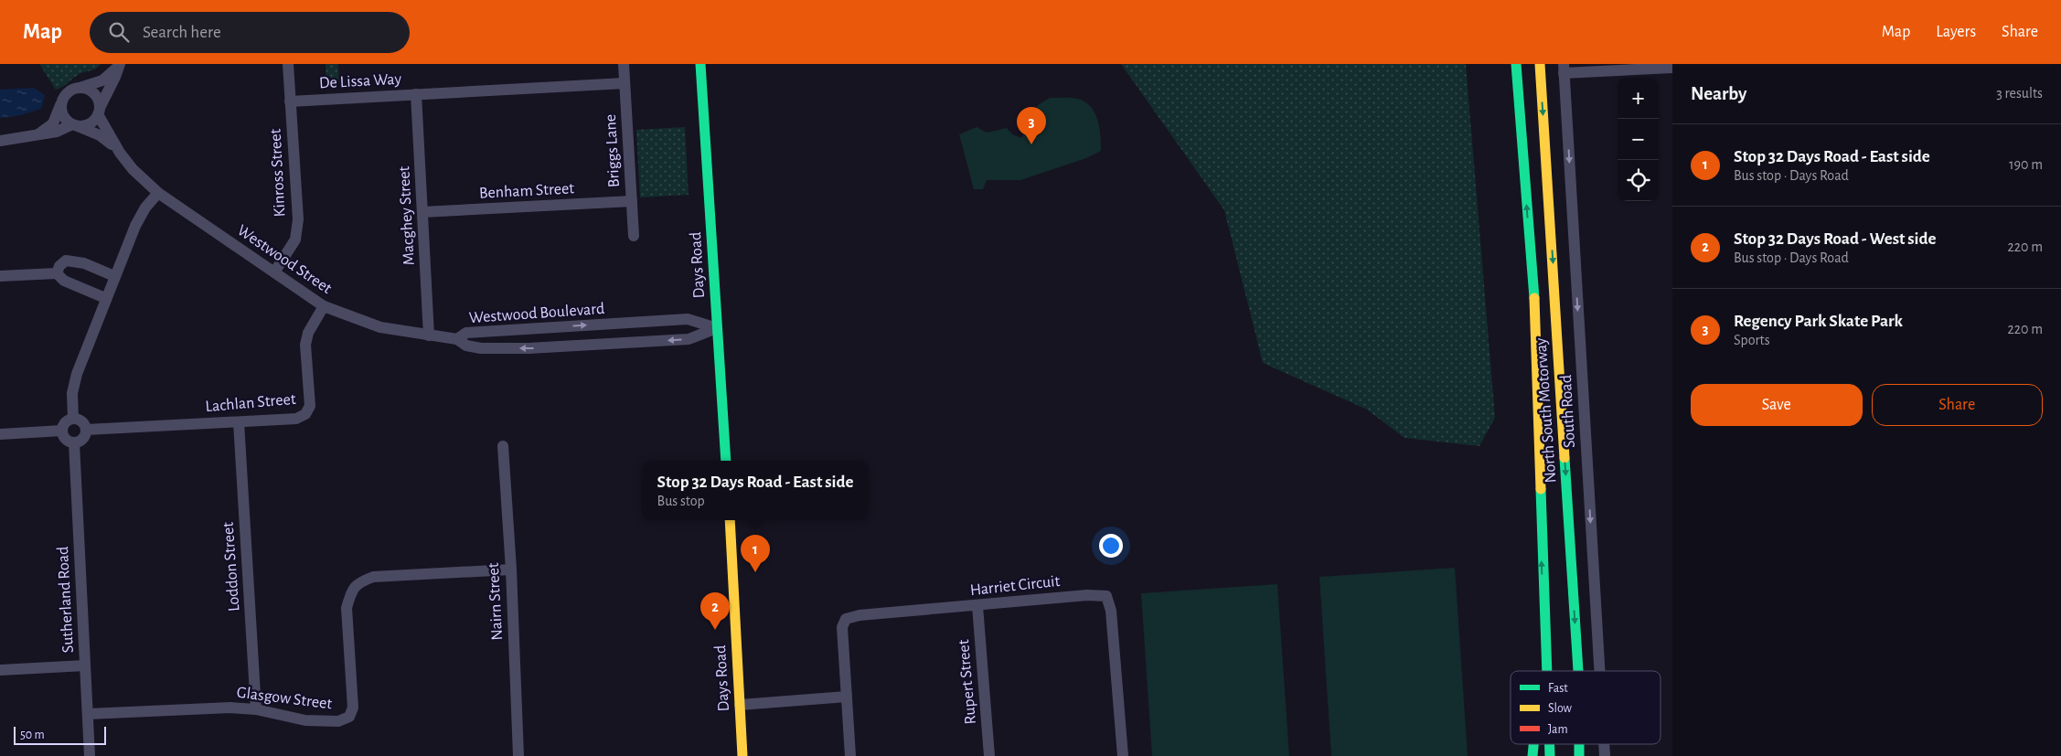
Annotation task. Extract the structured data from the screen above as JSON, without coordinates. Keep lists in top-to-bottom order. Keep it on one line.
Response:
{"streets":{"main road":["Days Road","North South Motorway"],"street":["De Lissa Way","Briggs Lane","Kinross Street","Benham Street","Macghey Street","Westwood Street","Westwood Boulevard","Lachlan Street","South Road","Loddon Street","Harriet Circuit","Sutherland Road","Nairn Street","Rupert Street","Glasgow Street"]},"crossings":[["De Lissa Way","Briggs Lane"],["De Lissa Way","Kinross Street"],["De Lissa Way","Macghey Street"],["Briggs Lane","Benham Street"],["Kinross Street","Westwood Street"],["Benham Street","Macghey Street"],["Macghey Street","Westwood Street"],["Westwood Street","Westwood Boulevard"],["Westwood Street","Lachlan Street"],["Days Road","Westwood Boulevard"],["Lachlan Street","Loddon Street"],["Lachlan Street","Sutherland Road"],["Loddon Street","Glasgow Street"],["Harriet Circuit","Rupert Street"],["Sutherland Road","Glasgow Street"],["Nairn Street","Glasgow Street"]],"one_way":["South Road"],"legend":["Fast","Slow","Jam"],"scale_bar":"50 m","page":{"header":"Map","search":"Search here","nav":["Map","Layers","Share"],"heading":["Nearby","3 results"],"map_buttons":["+","−"],"pins":["3","1","2"],"list":[{"mark":"1","name":"Stop 32 Days Road - East side","note":"Bus stop · Days Road","value":"190 m"},{"mark":"2","name":"Stop 32 Days Road - West side","note":"Bus stop · Days Road","value":"220 m"},{"mark":"3","name":"Regency Park Skate Park","note":"Sports","value":"220 m"}],"buttons":["Save","Share"],"popup":["Stop 32 Days Road - East side","Bus stop"],"scale":"50 m"}}
